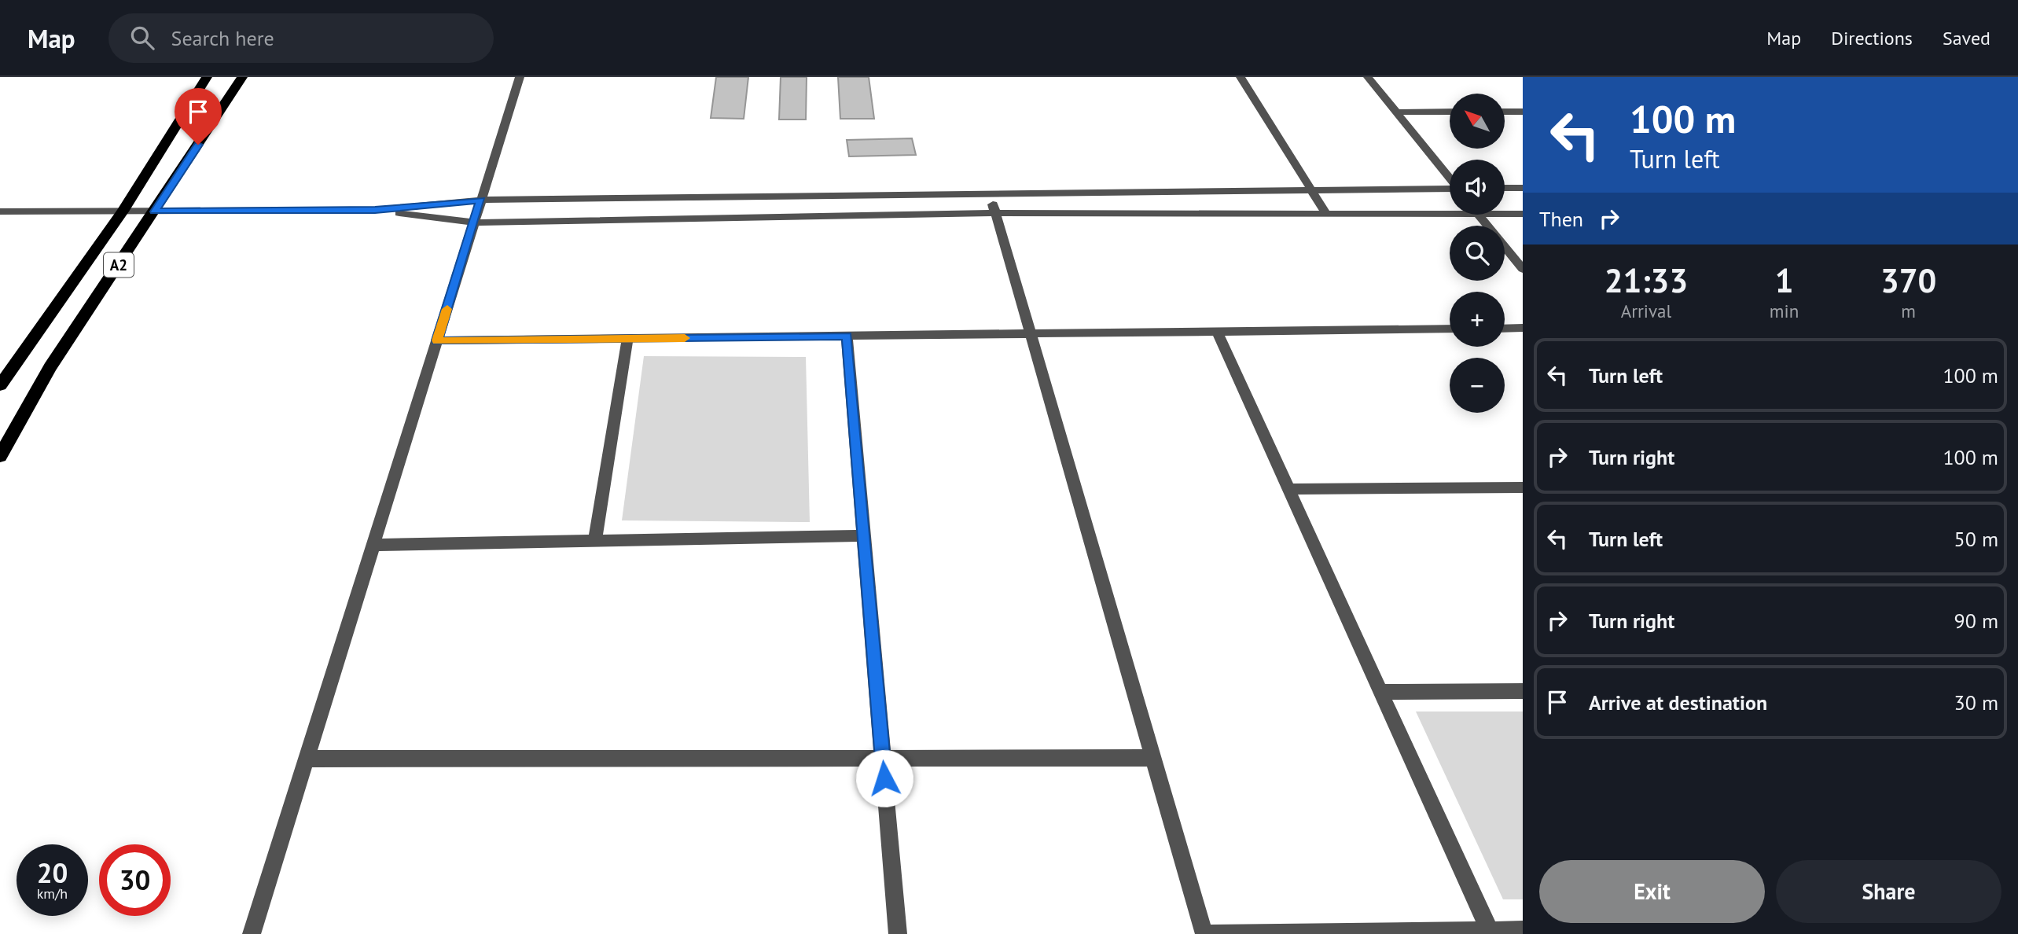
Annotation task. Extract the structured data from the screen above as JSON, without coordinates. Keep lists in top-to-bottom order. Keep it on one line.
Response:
{"streets":{"highway":["A2"]},"north":"top left","page":{"header":"Map","search":"Search here","nav":["Map","Directions","Saved"],"turn":["100 m","Turn left"],"map_buttons":["+","−"],"then":"Then","eta":["21:33","Arrival","1","min","370","m"],"list":[{"name":"Turn left","value":"100 m"},{"name":"Turn right","value":"100 m"},{"name":"Turn left","value":"50 m"},{"name":"Turn right","value":"90 m"},{"name":"Arrive at destination","value":"30 m"}],"speed":"20 km/h","limit":"30","buttons":["Exit","Share"]}}
